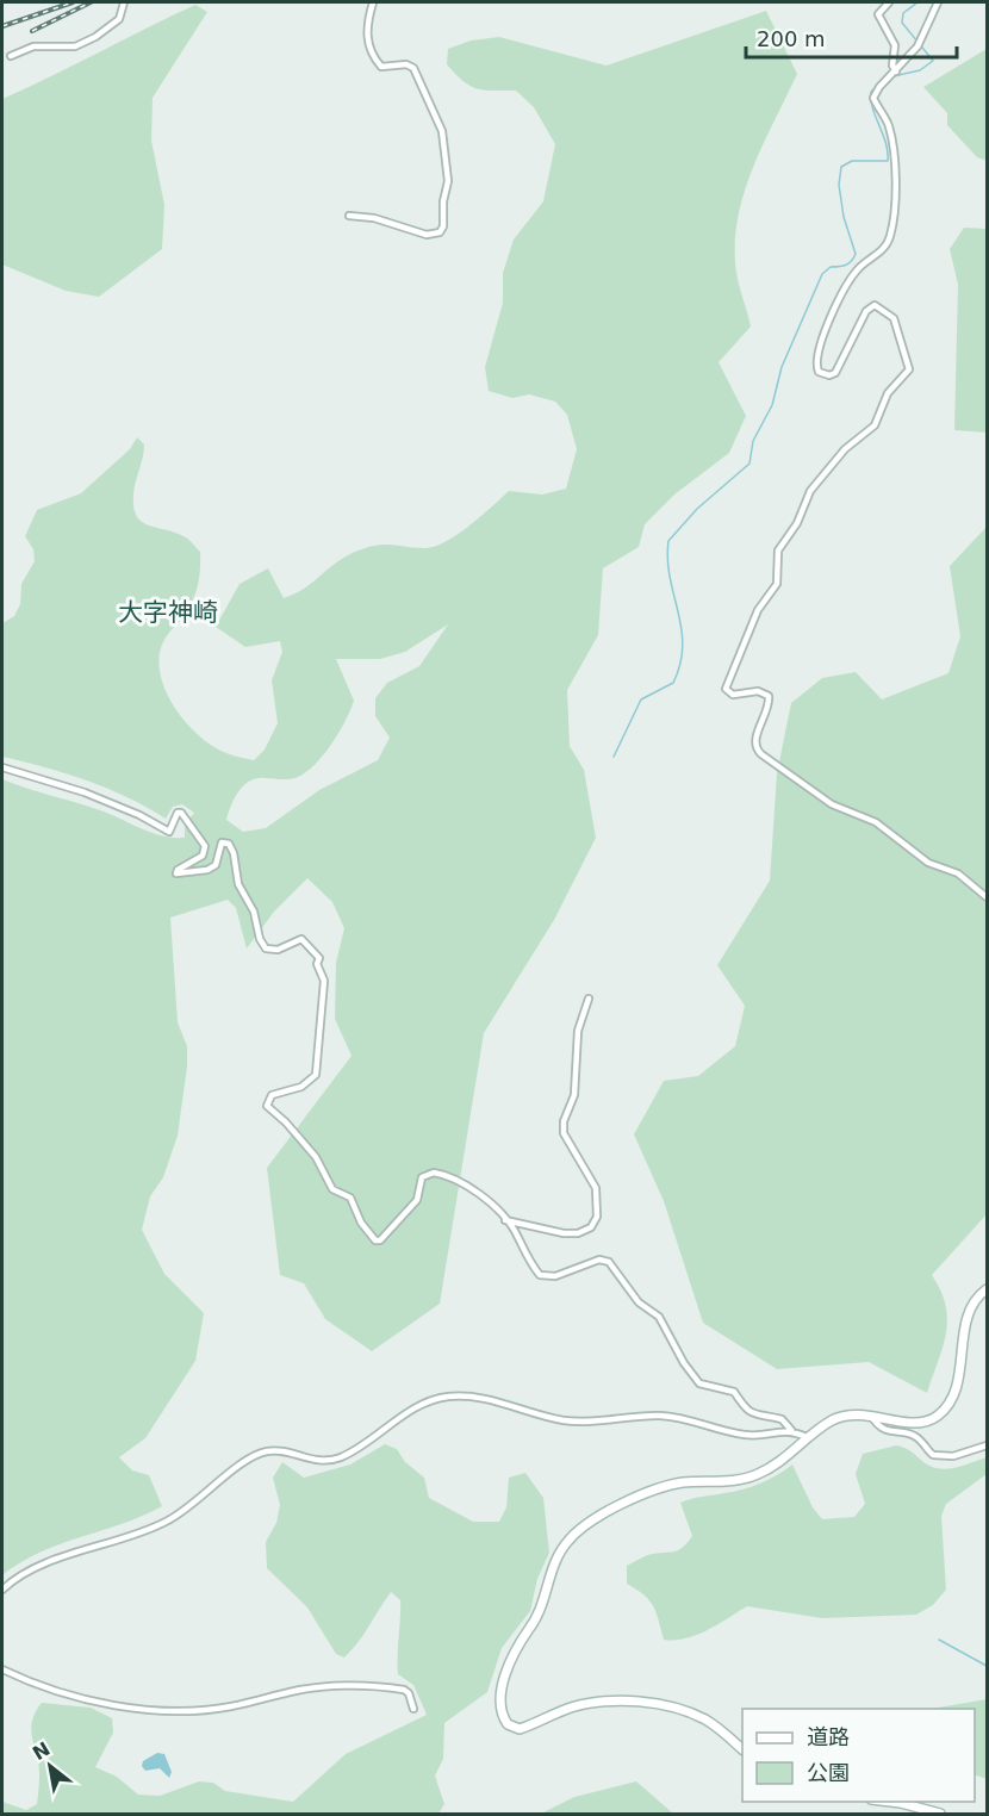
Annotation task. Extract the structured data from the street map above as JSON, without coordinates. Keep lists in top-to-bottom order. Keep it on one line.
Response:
{"districts":["大字神崎"],"legend":["道路","公園"],"scale_bar":"200 m","north":"top left"}
